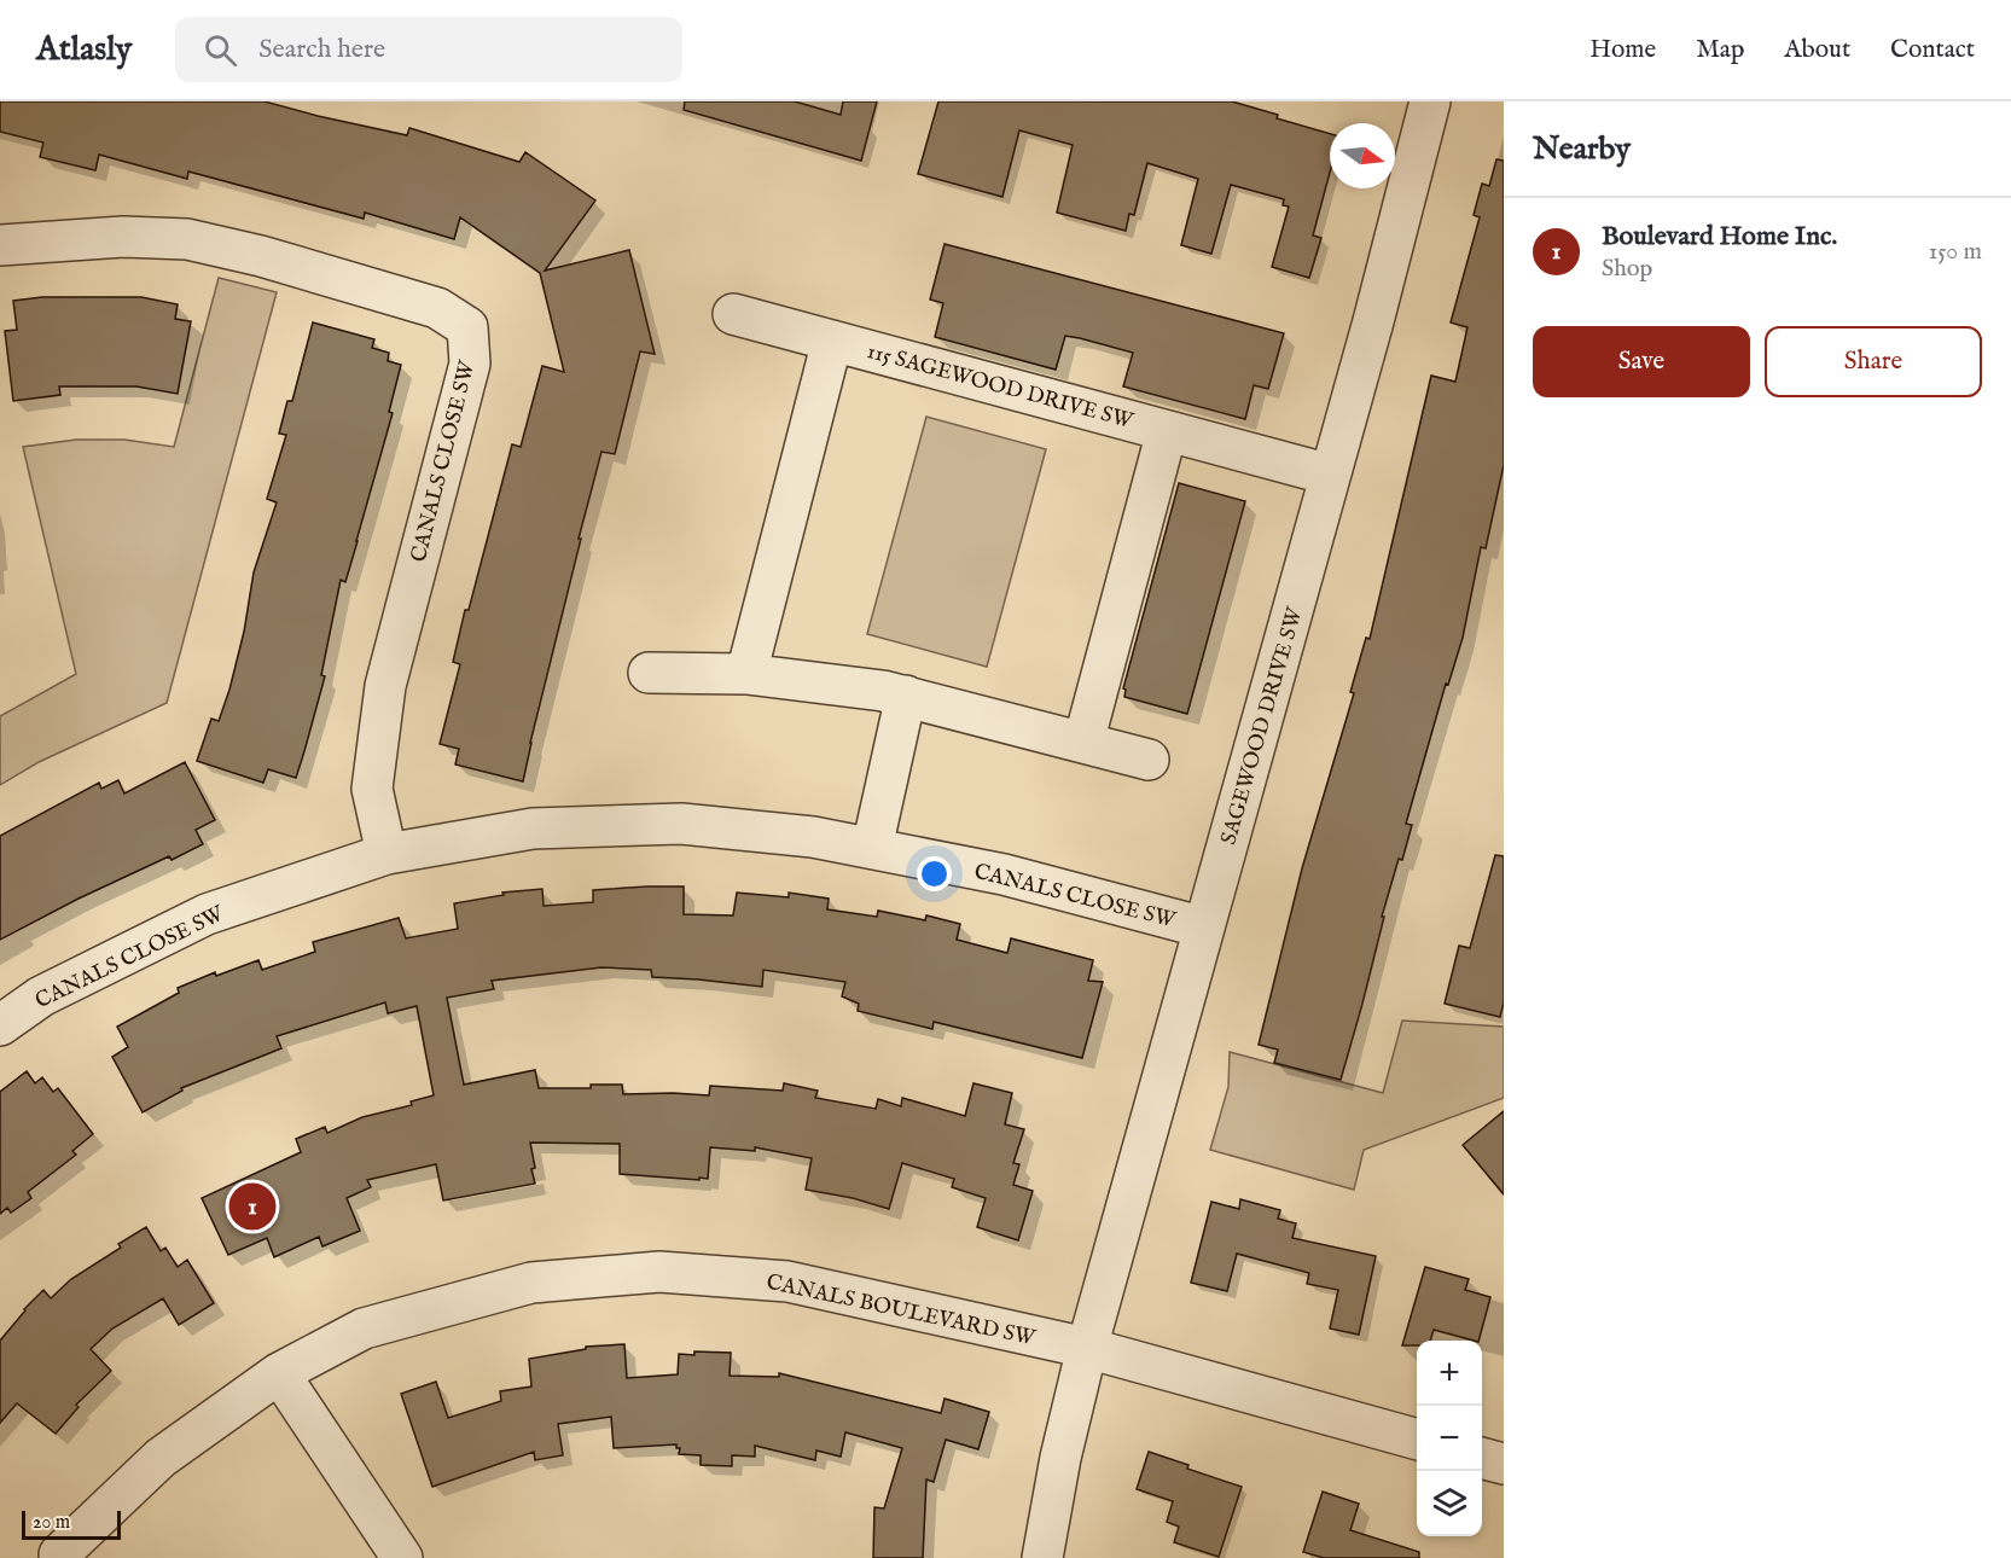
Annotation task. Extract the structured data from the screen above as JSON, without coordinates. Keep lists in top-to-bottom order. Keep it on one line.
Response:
{"streets":{"street":["115 SAGEWOOD DRIVE SW","CANALS CLOSE SW","SAGEWOOD DRIVE SW","CANALS BOULEVARD SW"]},"crossings":[["115 SAGEWOOD DRIVE SW","SAGEWOOD DRIVE SW"],["CANALS CLOSE SW","SAGEWOOD DRIVE SW"],["SAGEWOOD DRIVE SW","CANALS BOULEVARD SW"]],"scale_bar":"20 m","north":"right","page":{"header":"Atlasly","search":"Search here","nav":["Home","Map","About","Contact"],"heading":"Nearby","list":[{"mark":"1","name":"Boulevard Home Inc.","note":"Shop","value":"150 m"}],"buttons":["Save","Share"],"pins":"1","map_buttons":["+","−"],"scale":"20 m"}}
